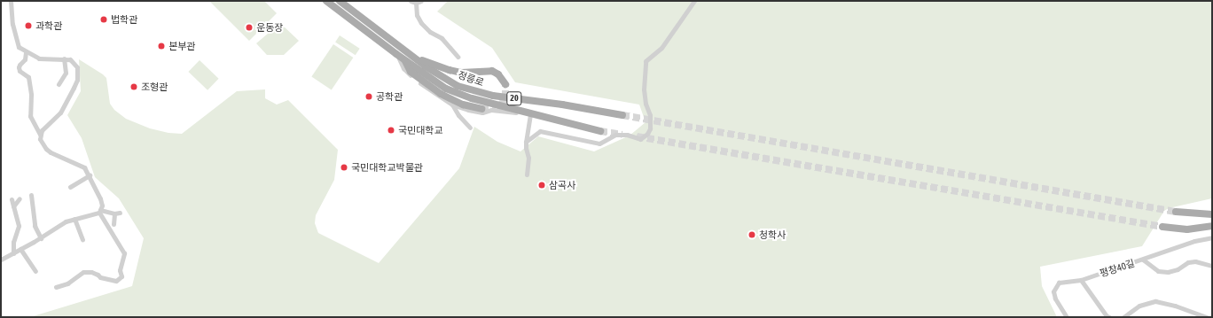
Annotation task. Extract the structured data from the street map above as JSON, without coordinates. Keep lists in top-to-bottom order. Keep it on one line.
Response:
{"streets":{"main road":["정릉로","20"],"street":["평창40길"]},"places":["법학관","과학관","운동장","본부관","조형관","공학관","국민대학교","국민대학교박물관","삼곡사","청학사"]}
